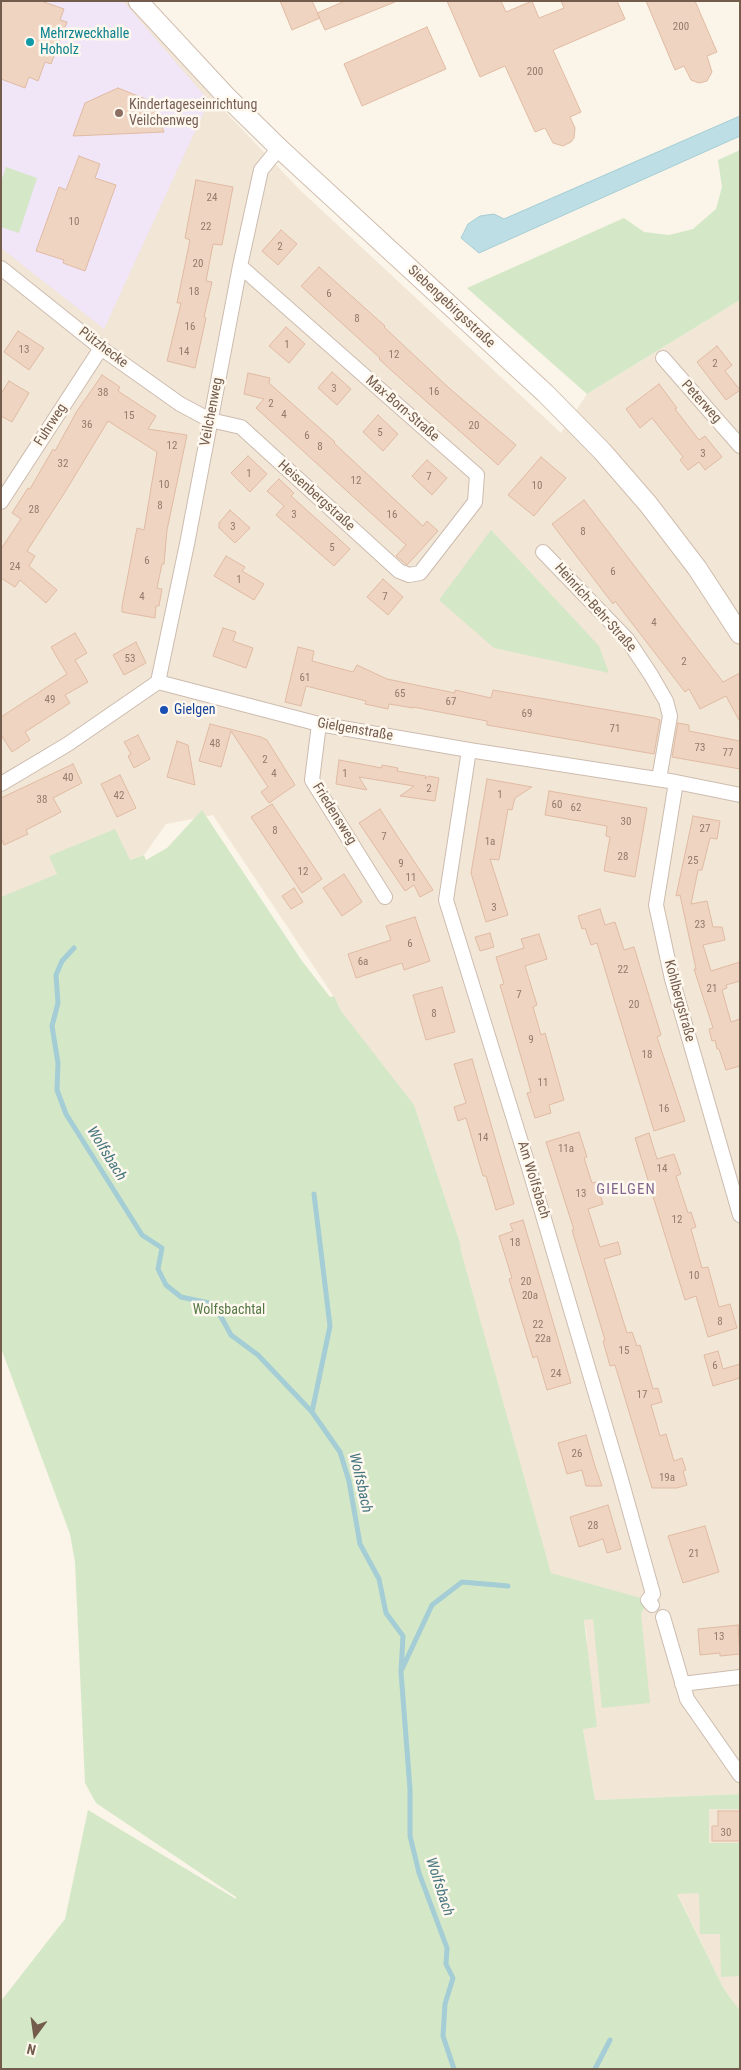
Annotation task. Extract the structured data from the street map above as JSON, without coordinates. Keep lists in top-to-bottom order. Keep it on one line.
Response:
{"streets":{"main road":["Siebengebirgsstraße"],"street":["Pützhecke","Peterweg","Max-Born-Straße","Veilchenweg","Fuhrweg","Heisenbergstraße","Heinrich-Behr-Straße","Gielgenstraße","Friedensweg","Kohlbergstraße","Am Wolfsbach"]},"crossings":[["Siebengebirgsstraße","Veilchenweg"],["Pützhecke","Veilchenweg"],["Pützhecke","Fuhrweg"],["Pützhecke","Heisenbergstraße"],["Max-Born-Straße","Veilchenweg"],["Max-Born-Straße","Heisenbergstraße"],["Veilchenweg","Heisenbergstraße"],["Veilchenweg","Gielgenstraße"],["Heinrich-Behr-Straße","Gielgenstraße"],["Gielgenstraße","Friedensweg"],["Gielgenstraße","Kohlbergstraße"],["Gielgenstraße","Am Wolfsbach"]],"districts":["GIELGEN"],"water":["Wolfsbach"],"parks":["Wolfsbachtal"],"places":["Mehrzweckhalle Hoholz","Kindertageseinrichtung Veilchenweg","Gielgen"],"house_numbers":["200","200","24","10","22","2","20","18","6","8","16","1","13","14","12","2","3","16","38","2","4","15","36","20","5","6","12","8","3","32","1","7","12","10","10","8","28","3","16","3","8","5","6","24","6","1","4","7","4","53","2","61","65","49","67","69","71","48","73","77","2","4","1","40","2","1","42","38","60","62","30","27","8","7","1a","28","25","9","12","11","3","23","6","6a","22","21","7","20","8","9","18","11","16","14","11a","14","13","12","18","10","20","20a","8","22","22a","15","6","24","17","26","19a","28","21","13","30"],"north":"bottom"}
